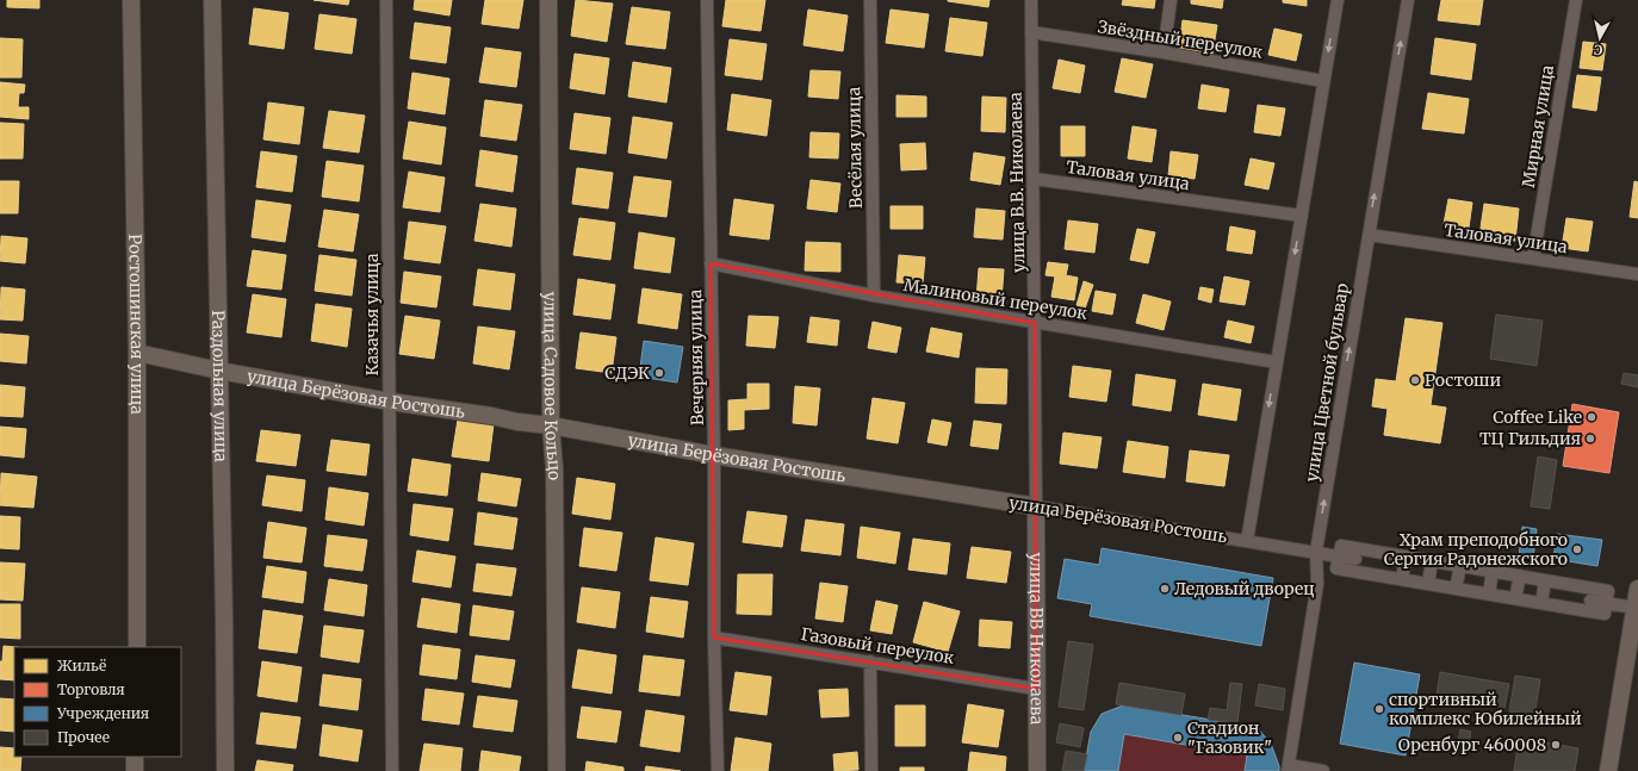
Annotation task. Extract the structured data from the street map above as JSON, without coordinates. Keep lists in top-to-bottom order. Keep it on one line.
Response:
{"streets":{"street":["Звёздный переулок","Мирная улица","Весёлая улица","Таловая улица","улица В.В. Николаева","Малиновый переулок","Казачья улица","Ростошинская улица","Вечерняя улица","улица Цветной бульвар","Раздольная улица","улица Садовое Кольцо","улица Берёзовая Ростошь","улица ВВ Николаева","Газовый переулок"]},"crossings":[["Звёздный переулок","улица В.В. Николаева"],["Мирная улица","Таловая улица"],["Весёлая улица","Малиновый переулок"],["Таловая улица","улица В.В. Николаева"],["Таловая улица","улица Цветной бульвар"],["улица В.В. Николаева","Малиновый переулок"],["улица В.В. Николаева","улица Берёзовая Ростошь"],["улица В.В. Николаева","улица ВВ Николаева"],["Малиновый переулок","Вечерняя улица"],["Казачья улица","улица Берёзовая Ростошь"],["Ростошинская улица","улица Берёзовая Ростошь"],["Вечерняя улица","улица Берёзовая Ростошь"],["Вечерняя улица","Газовый переулок"],["улица Цветной бульвар","улица Берёзовая Ростошь"],["Раздольная улица","улица Берёзовая Ростошь"],["улица Садовое Кольцо","улица Берёзовая Ростошь"],["улица Берёзовая Ростошь","улица ВВ Николаева"],["улица ВВ Николаева","Газовый переулок"]],"places":["СДЭК","Ростоши","Coffee Like","ТЦ Гильдия","Храм преподобного Сергия Радонежского","Ледовый дворец","спортивный комплекс Юбилейный","Стадион \"Газовик\"","Оренбург 460008"],"legend":["Жильё","Торговля","Учреждения","Прочее"],"north":"bottom"}
